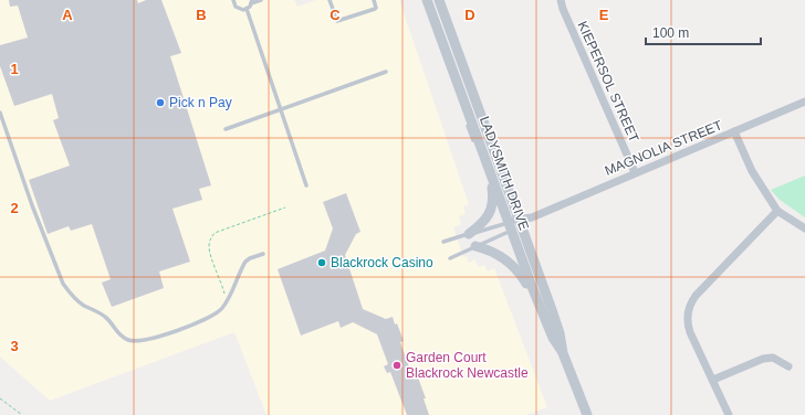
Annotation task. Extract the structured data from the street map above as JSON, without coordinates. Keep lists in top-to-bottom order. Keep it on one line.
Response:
{"streets":{"street":["KIEPERSOL STREET","MAGNOLIA STREET","LADYSMITH DRIVE"]},"crossings":[["KIEPERSOL STREET","MAGNOLIA STREET"],["MAGNOLIA STREET","LADYSMITH DRIVE"]],"places":["Pick n Pay","Blackrock Casino","Garden Court Blackrock Newcastle"],"scale_bar":"100 m","grid":{"columns":["A","B","C","D","E"],"rows":["1","2","3"]}}
